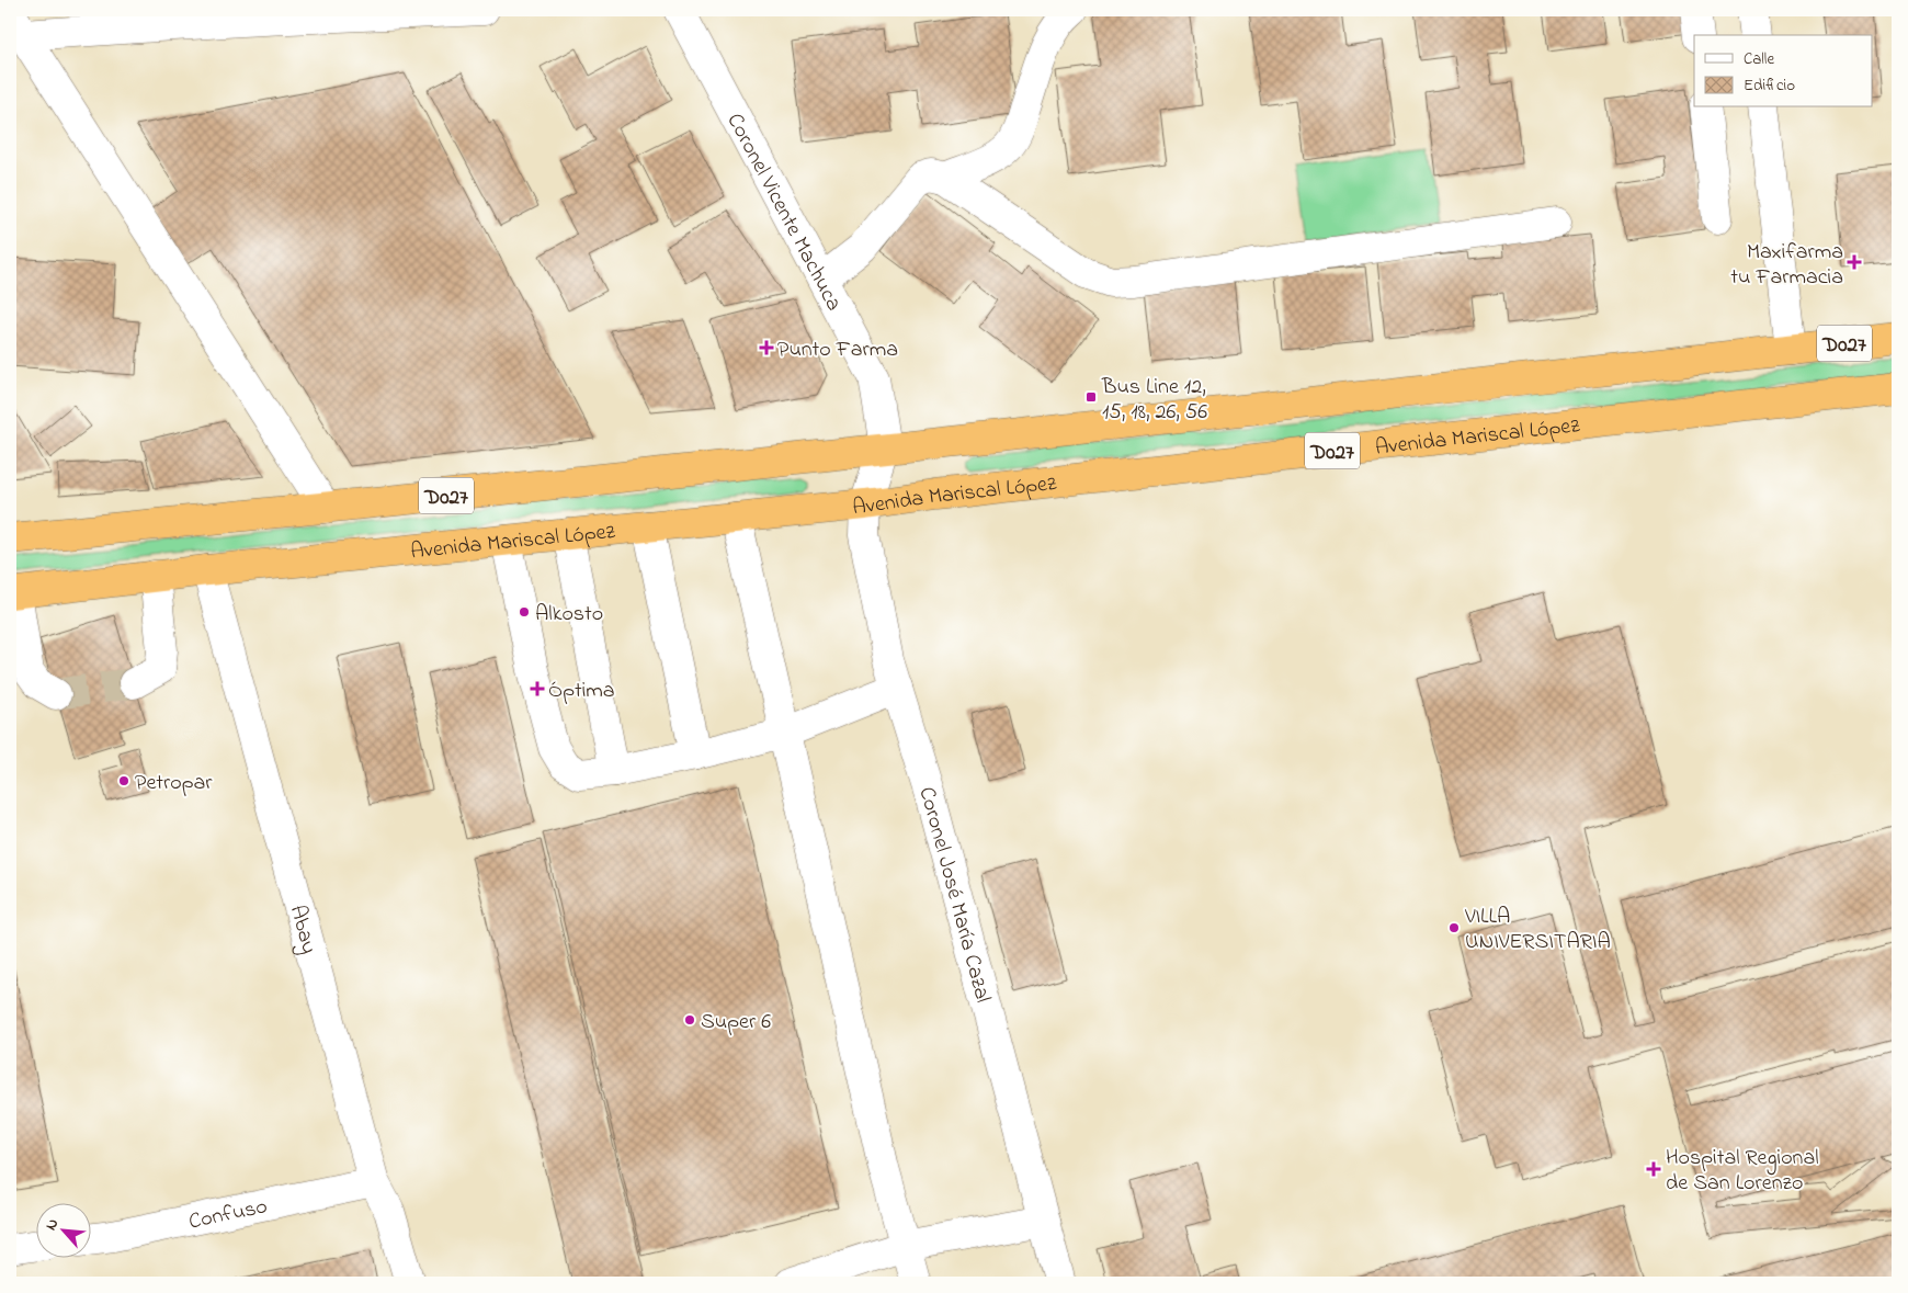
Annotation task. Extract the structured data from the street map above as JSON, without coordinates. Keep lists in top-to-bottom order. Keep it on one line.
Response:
{"streets":{"highway":["D027","Avenida Mariscal López"],"street":["Coronel Vicente Machuca","Coronel José María Cazal","Abay","Confuso"]},"crossings":[["Coronel Vicente Machuca","D027"],["Coronel Vicente Machuca","Coronel José María Cazal"],["D027","Coronel José María Cazal"],["Avenida Mariscal López","Coronel José María Cazal"],["Avenida Mariscal López","Abay"],["Abay","Confuso"]],"places":{"health":["Maxifarma tu Farmacia","Punto Farma","Óptima","Hospital Regional de San Lorenzo"],"transit":["Bus Line 12, 15, 18, 26, 56"],"other":["Alkosto","Petropar","VILLA UNIVERSITARIA","Super 6"]},"legend":["Calle","Edificio"],"north":"top left"}
